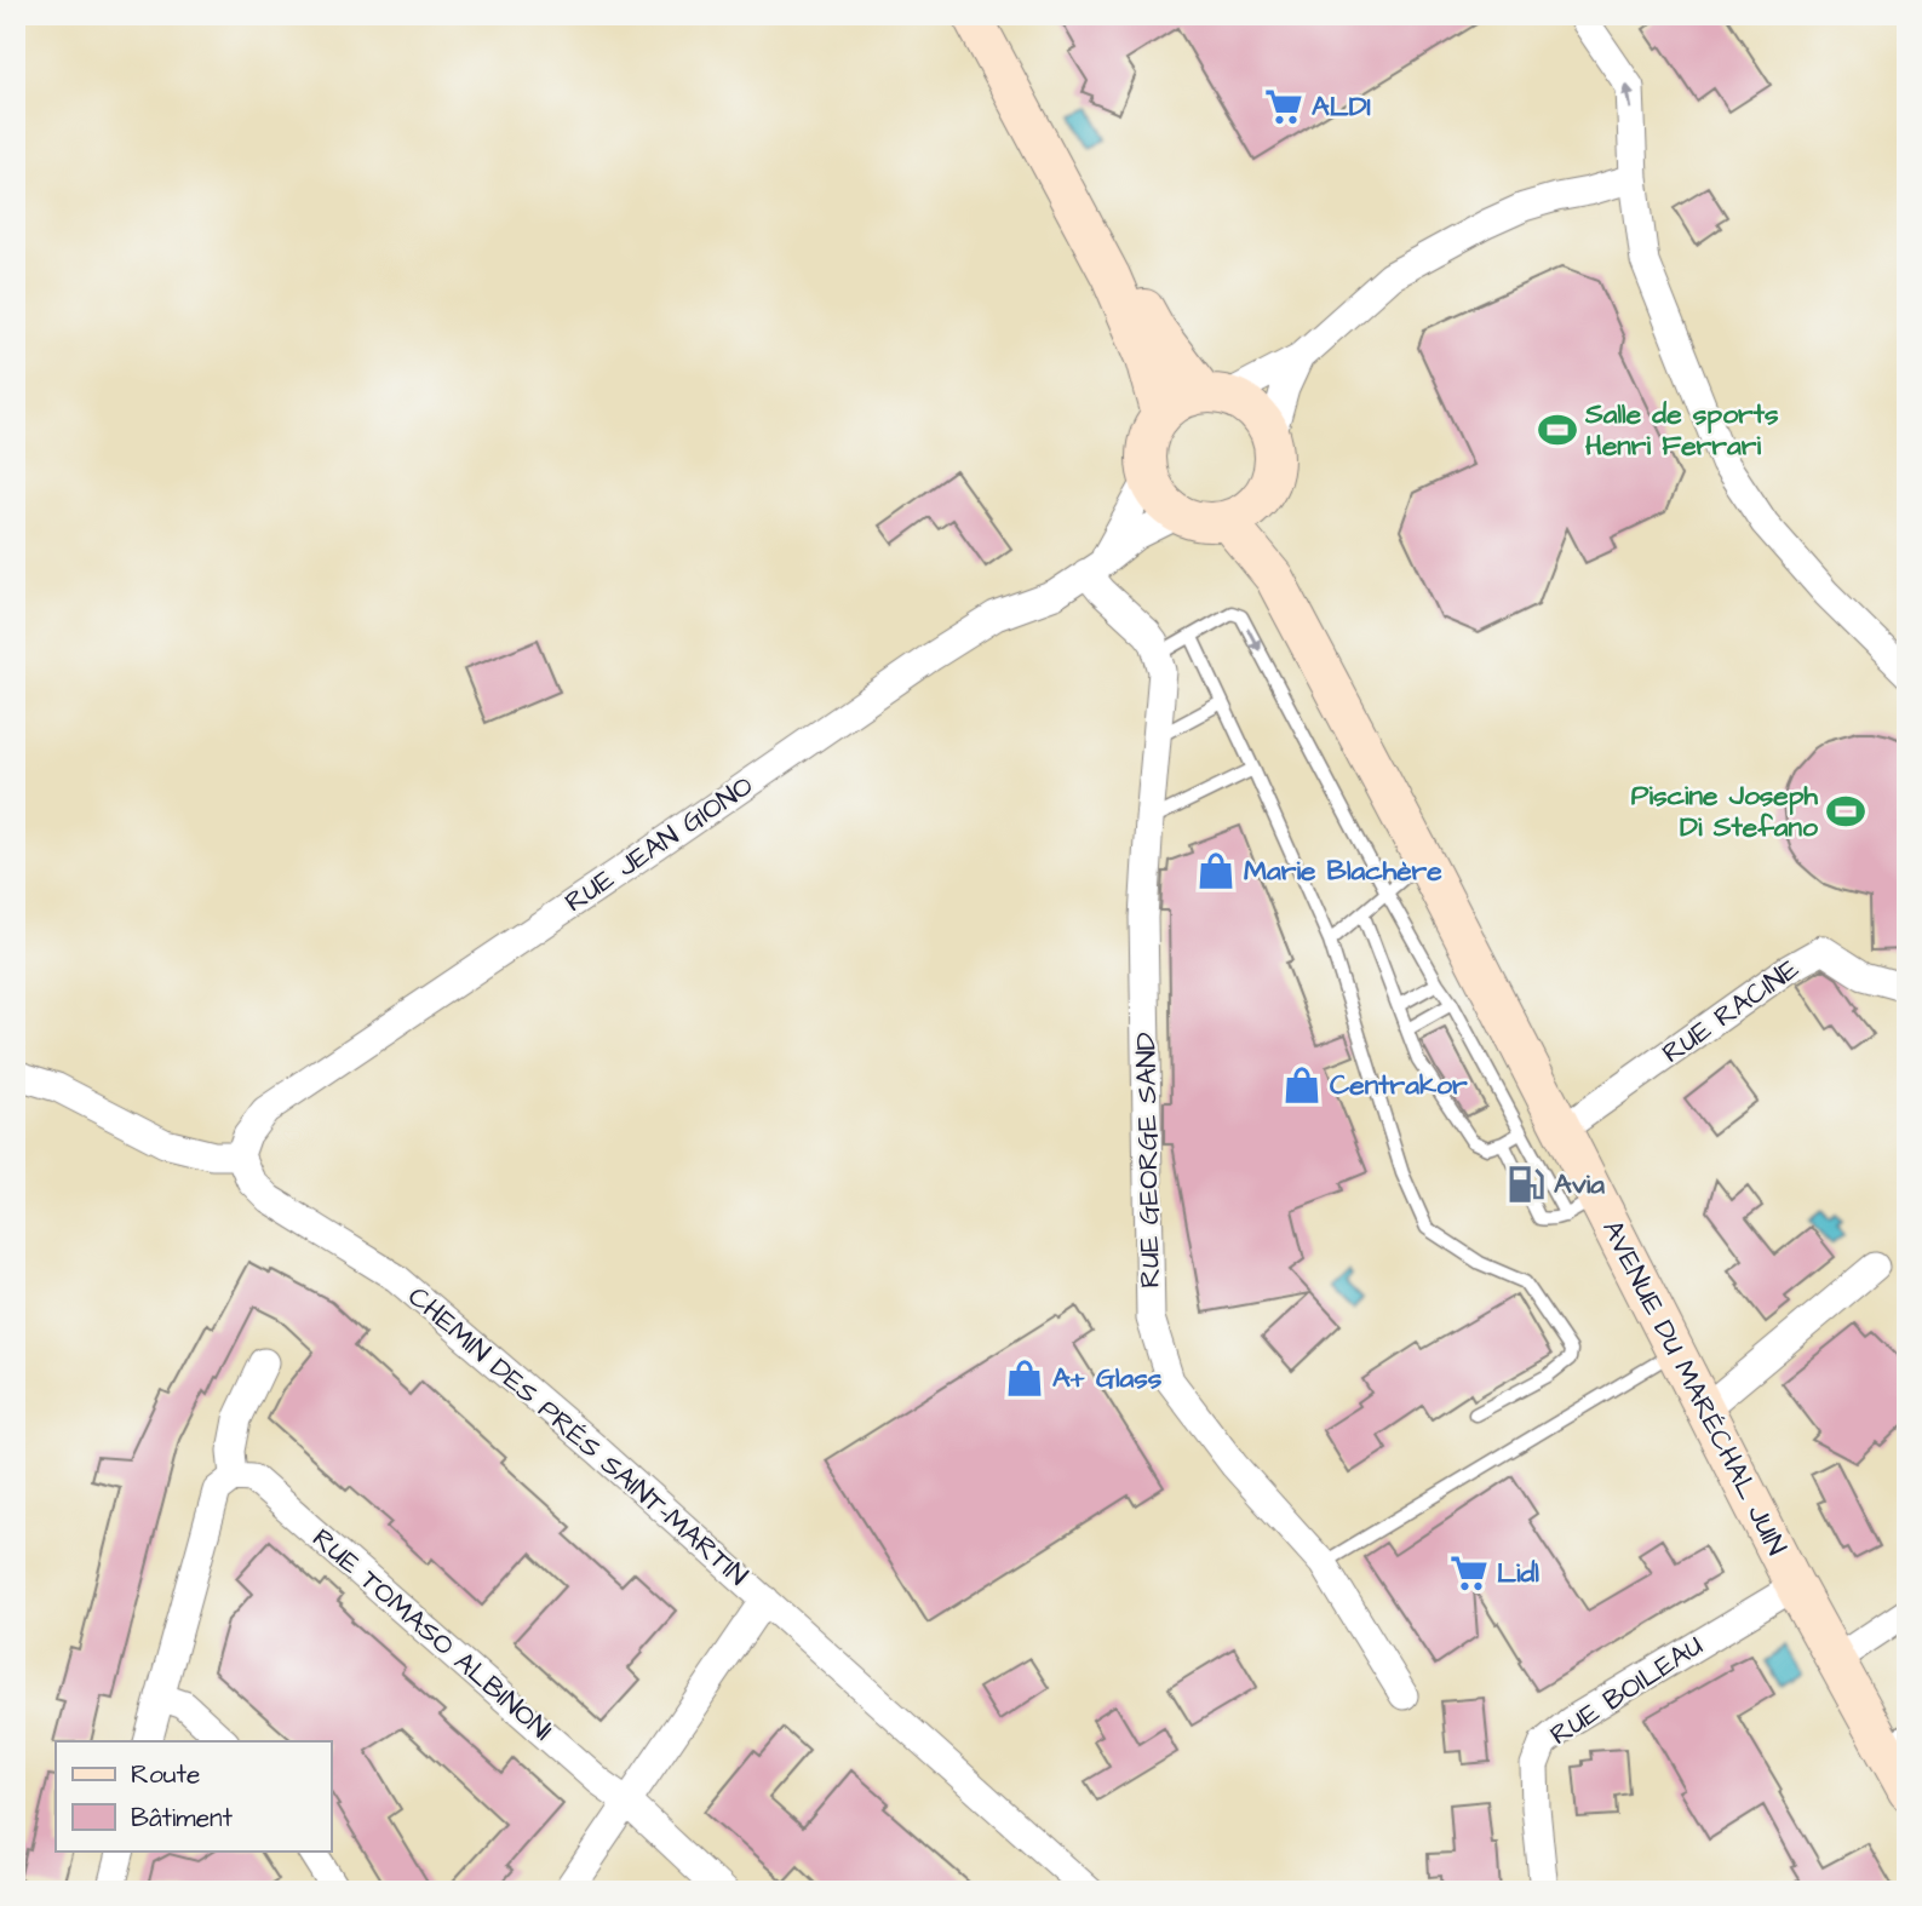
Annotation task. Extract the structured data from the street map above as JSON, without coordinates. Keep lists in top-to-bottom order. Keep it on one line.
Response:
{"streets":{"main road":["AVENUE DU MARÉCHAL JUIN"],"street":["RUE JEAN GIONO","RUE RACINE","RUE GEORGE SAND","CHEMIN DES PRÉS SAINT-MARTIN","RUE TOMASO ALBINONI","RUE BOILEAU"]},"crossings":[["RUE JEAN GIONO","AVENUE DU MARÉCHAL JUIN"],["RUE JEAN GIONO","CHEMIN DES PRÉS SAINT-MARTIN"],["RUE RACINE","AVENUE DU MARÉCHAL JUIN"],["AVENUE DU MARÉCHAL JUIN","RUE BOILEAU"]],"places":{"supermarket":["ALDI","Lidl"],"sports":["Salle de sports Henri Ferrari","Piscine Joseph Di Stefano"],"shop":["Marie Blachère","Centrakor","A+ Glass"],"fuel station":["Avia"]},"legend":["Route","Bâtiment"]}
